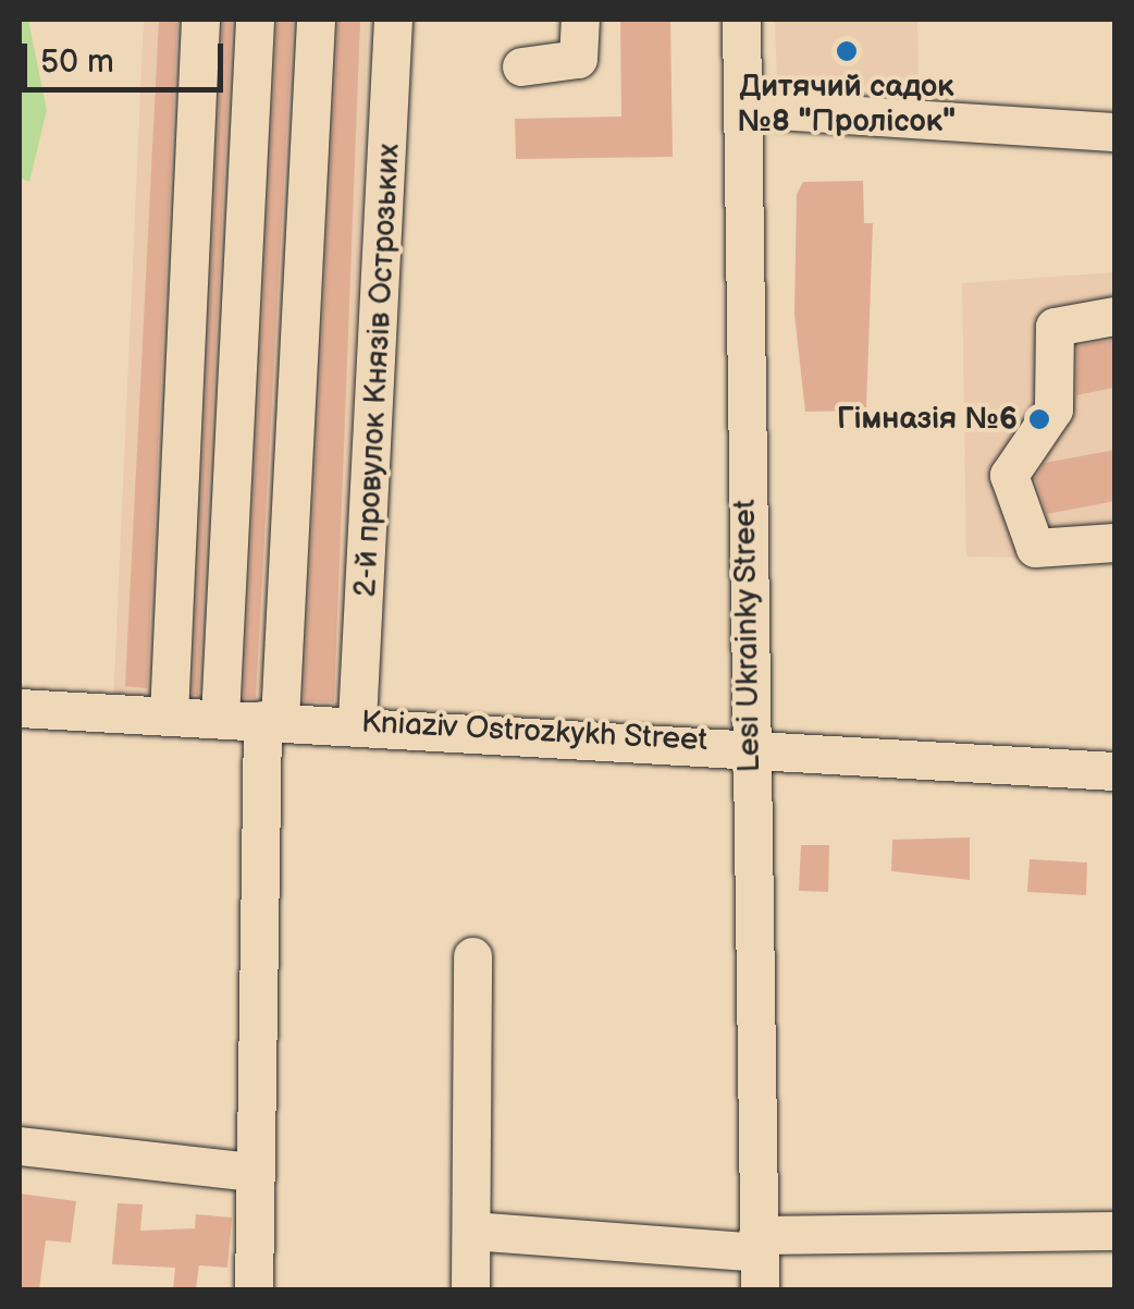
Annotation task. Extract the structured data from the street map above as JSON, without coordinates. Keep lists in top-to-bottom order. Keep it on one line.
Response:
{"streets":{"street":["2-й провулок Князів Острозьких","Lesi Ukrainky Street","Kniaziv Ostrozkykh Street"]},"crossings":[["2-й провулок Князів Острозьких","Kniaziv Ostrozkykh Street"],["Lesi Ukrainky Street","Kniaziv Ostrozkykh Street"]],"places":["Дитячий садок №8 \"Пролісок\"","Гімназія №6"],"scale_bar":"50 m"}
